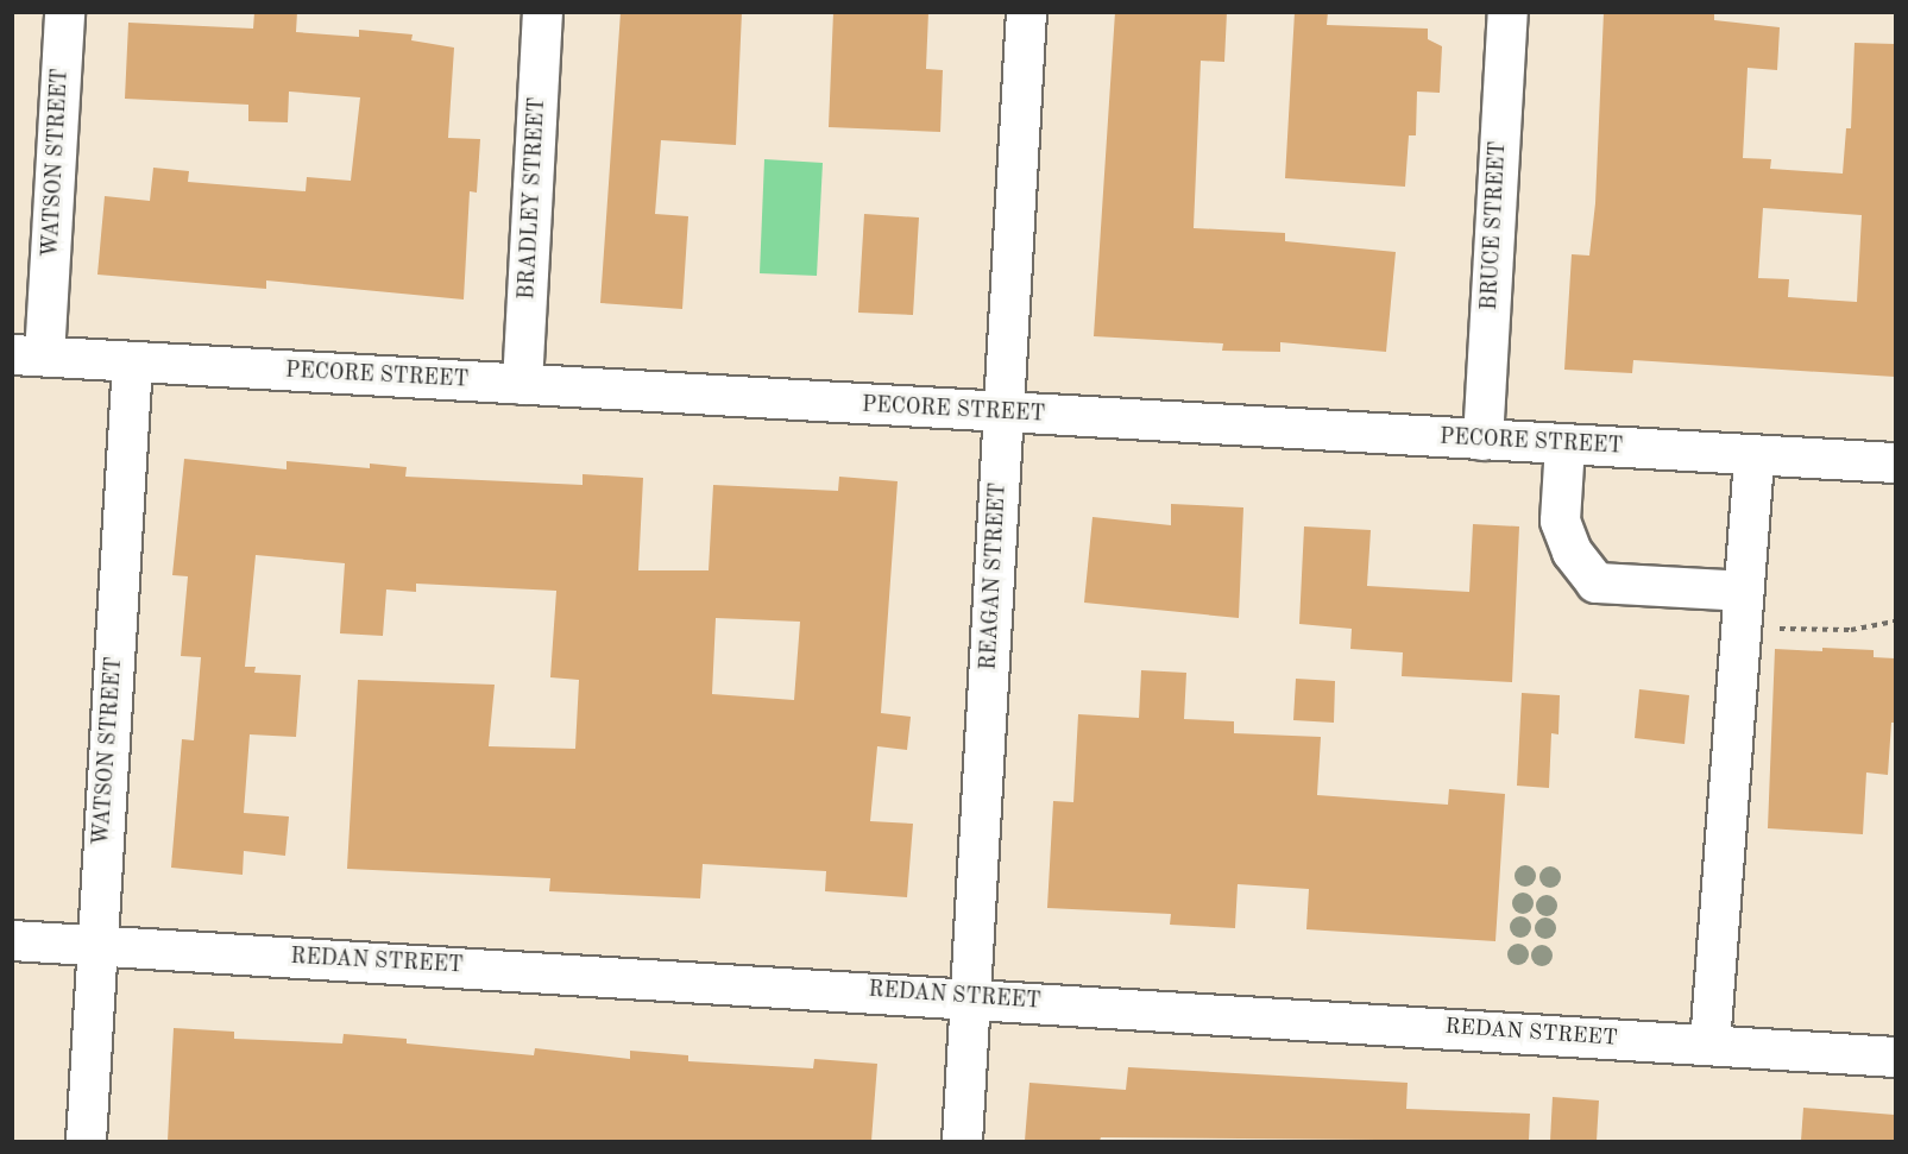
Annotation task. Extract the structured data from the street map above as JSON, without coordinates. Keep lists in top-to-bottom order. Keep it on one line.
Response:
{"streets":{"street":["WATSON STREET","BRADLEY STREET","BRUCE STREET","PECORE STREET","REAGAN STREET","REDAN STREET"]},"crossings":[["WATSON STREET","PECORE STREET"],["WATSON STREET","REDAN STREET"],["BRADLEY STREET","PECORE STREET"],["BRUCE STREET","PECORE STREET"],["PECORE STREET","REAGAN STREET"],["REAGAN STREET","REDAN STREET"]]}
